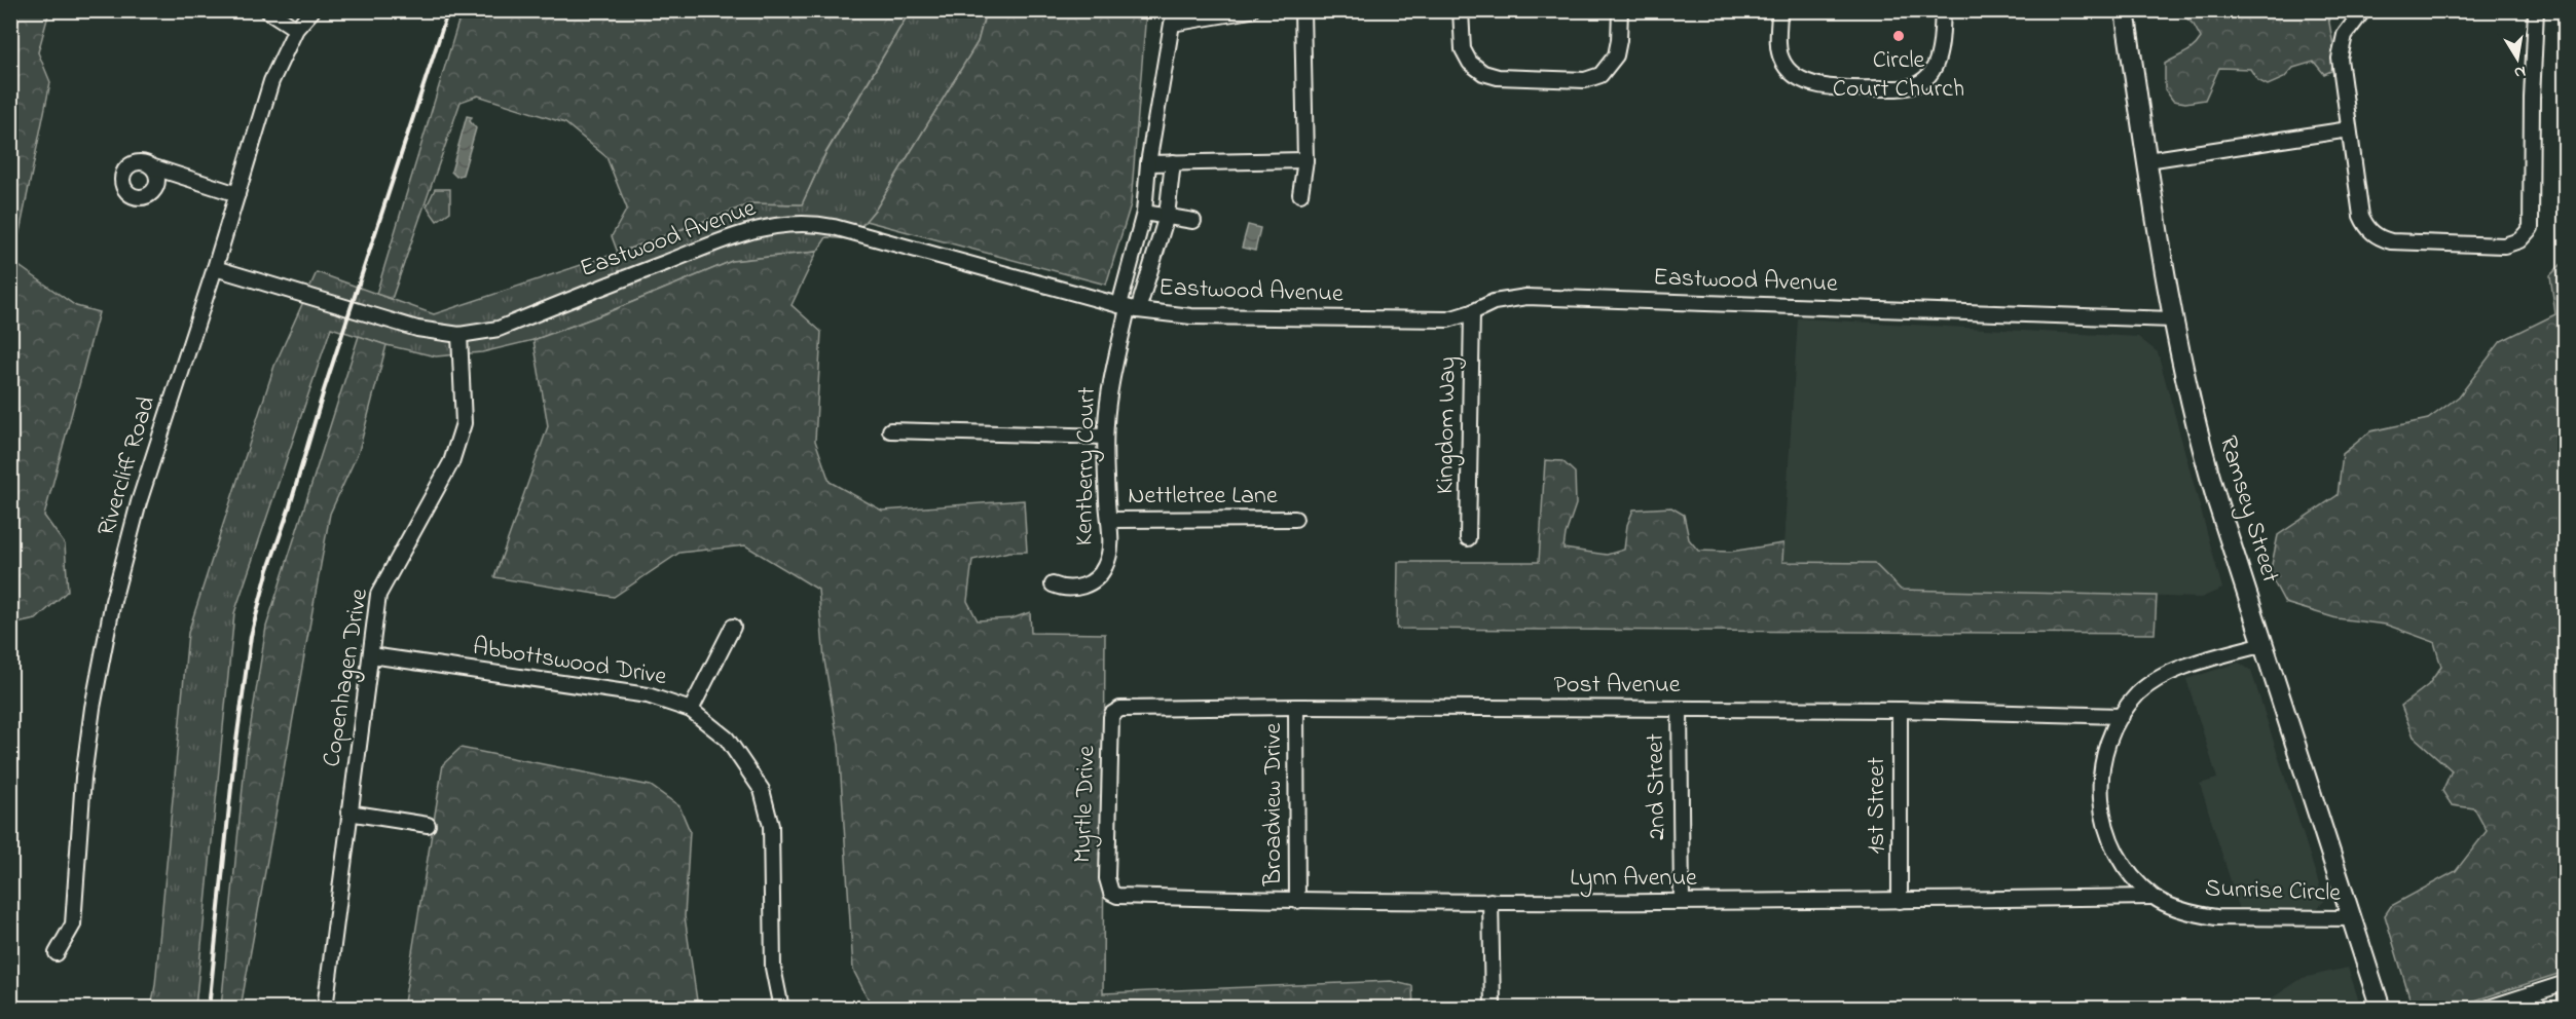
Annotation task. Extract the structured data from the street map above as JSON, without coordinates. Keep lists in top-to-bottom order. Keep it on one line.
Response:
{"streets":{"main road":["Ramsey Street"],"street":["Eastwood Avenue","Kingdom Way","Rivercliff Road","Kentberry Court","Nettletree Lane","Abbottswood Drive","Copenhagen Drive","Post Avenue","2nd Street","Myrtle Drive","Broadview Drive","1st Street","Lynn Avenue","Sunrise Circle"]},"crossings":[["Eastwood Avenue","Kingdom Way"],["Eastwood Avenue","Rivercliff Road"],["Eastwood Avenue","Kentberry Court"],["Eastwood Avenue","Ramsey Street"],["Eastwood Avenue","Copenhagen Drive"],["Kentberry Court","Nettletree Lane"],["Ramsey Street","Sunrise Circle"],["Abbottswood Drive","Copenhagen Drive"],["Post Avenue","2nd Street"],["Post Avenue","Myrtle Drive"],["Post Avenue","Broadview Drive"],["Post Avenue","1st Street"],["Post Avenue","Sunrise Circle"],["2nd Street","Lynn Avenue"],["Myrtle Drive","Lynn Avenue"],["Broadview Drive","Lynn Avenue"],["1st Street","Lynn Avenue"],["Lynn Avenue","Sunrise Circle"]],"places":["Circle Court Church"],"north":"bottom"}
